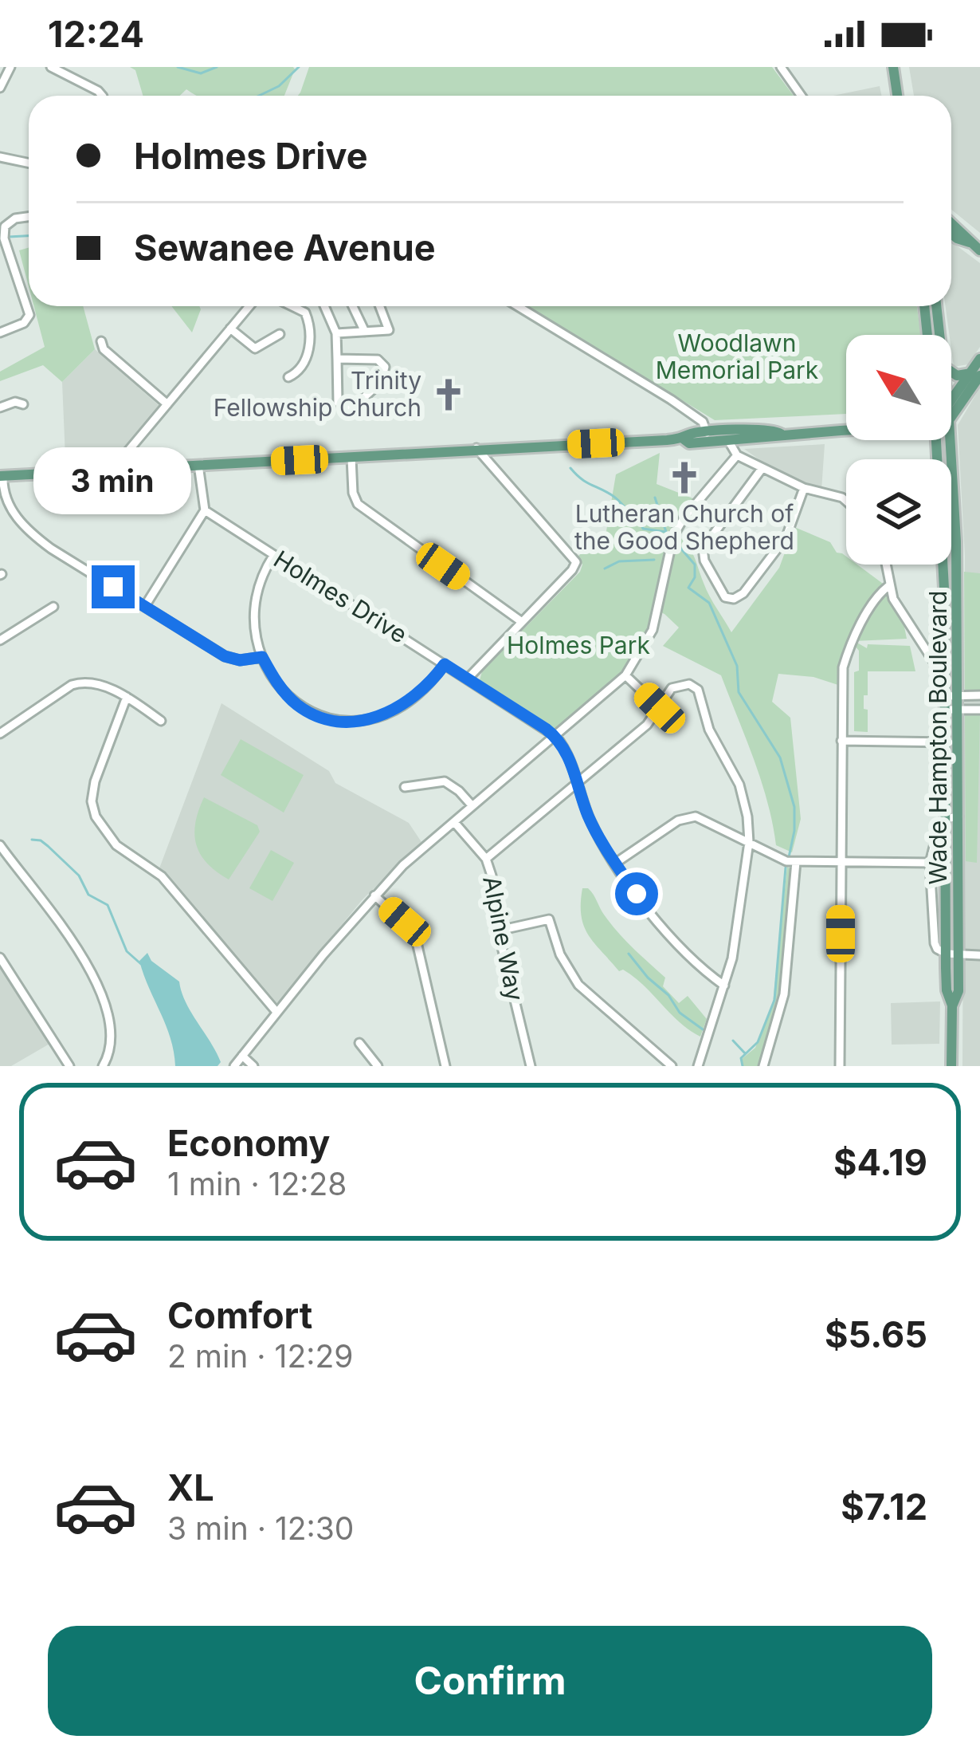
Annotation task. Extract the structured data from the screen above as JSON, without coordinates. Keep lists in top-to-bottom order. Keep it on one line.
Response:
{"streets":{"main road":["Wade Hampton Boulevard"],"street":["Holmes Drive","Alpine Way"]},"parks":["Woodlawn Memorial Park","Holmes Park"],"places":{"church":["Trinity Fellowship Church","Lutheran Church of the Good Shepherd"]},"north":"top left","page":{"status":"12:24","banner":["Holmes Drive","Sewanee Avenue"],"bubble":"3 min","list":[{"name":"Economy","note":"1 min · 12:28","value":"$4.19"},{"name":"Comfort","note":"2 min · 12:29","value":"$5.65"},{"name":"XL","note":"3 min · 12:30","value":"$7.12"}],"buttons":"Confirm"}}
